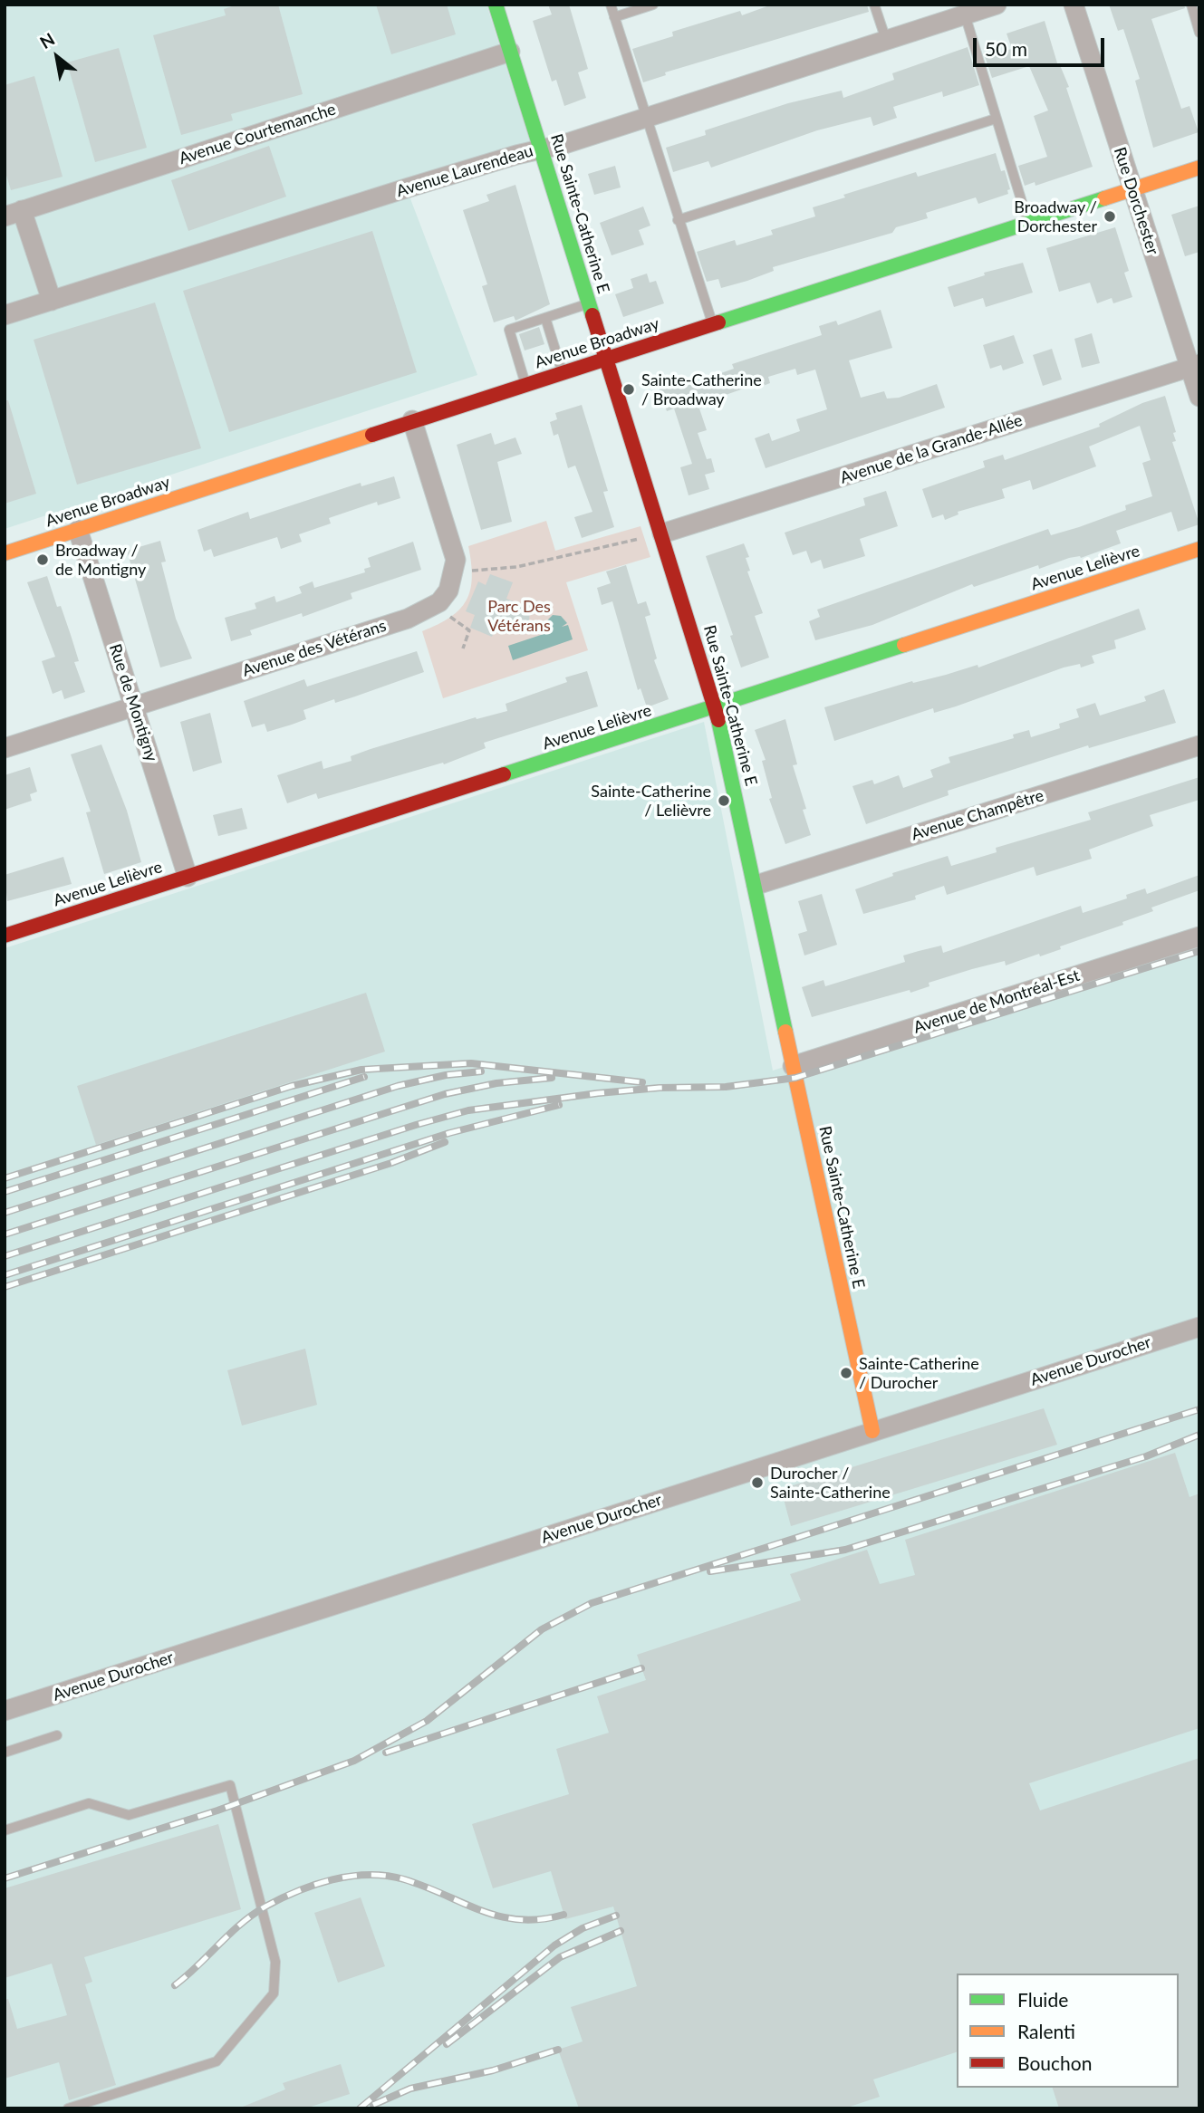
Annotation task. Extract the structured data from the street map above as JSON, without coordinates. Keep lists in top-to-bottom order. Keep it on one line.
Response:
{"streets":{"street":["Avenue Courtemanche","Avenue Laurendeau","Rue Dorchester","Rue Sainte-Catherine E","Avenue Broadway","Avenue de la Grande-Allée","Avenue Lelièvre","Avenue des Vétérans","Rue de Montigny","Avenue Champêtre","Avenue de Montréal-Est","Avenue Durocher"]},"crossings":[["Avenue Courtemanche","Rue Sainte-Catherine E"],["Avenue Laurendeau","Rue Sainte-Catherine E"],["Rue Dorchester","Avenue Broadway"],["Rue Dorchester","Avenue de la Grande-Allée"],["Rue Sainte-Catherine E","Avenue Broadway"],["Rue Sainte-Catherine E","Avenue de la Grande-Allée"],["Rue Sainte-Catherine E","Avenue Lelièvre"],["Rue Sainte-Catherine E","Avenue Champêtre"],["Rue Sainte-Catherine E","Avenue de Montréal-Est"],["Rue Sainte-Catherine E","Avenue Durocher"],["Avenue Broadway","Rue de Montigny"],["Avenue Lelièvre","Rue de Montigny"],["Avenue des Vétérans","Rue de Montigny"]],"parks":["Parc Des Vétérans"],"places":["Broadway / Dorchester","Sainte-Catherine / Broadway","Broadway / de Montigny","Sainte-Catherine / Lelièvre","Sainte-Catherine / Durocher","Durocher / Sainte-Catherine"],"legend":["Fluide","Ralenti","Bouchon"],"scale_bar":"50 m","north":"top left"}
